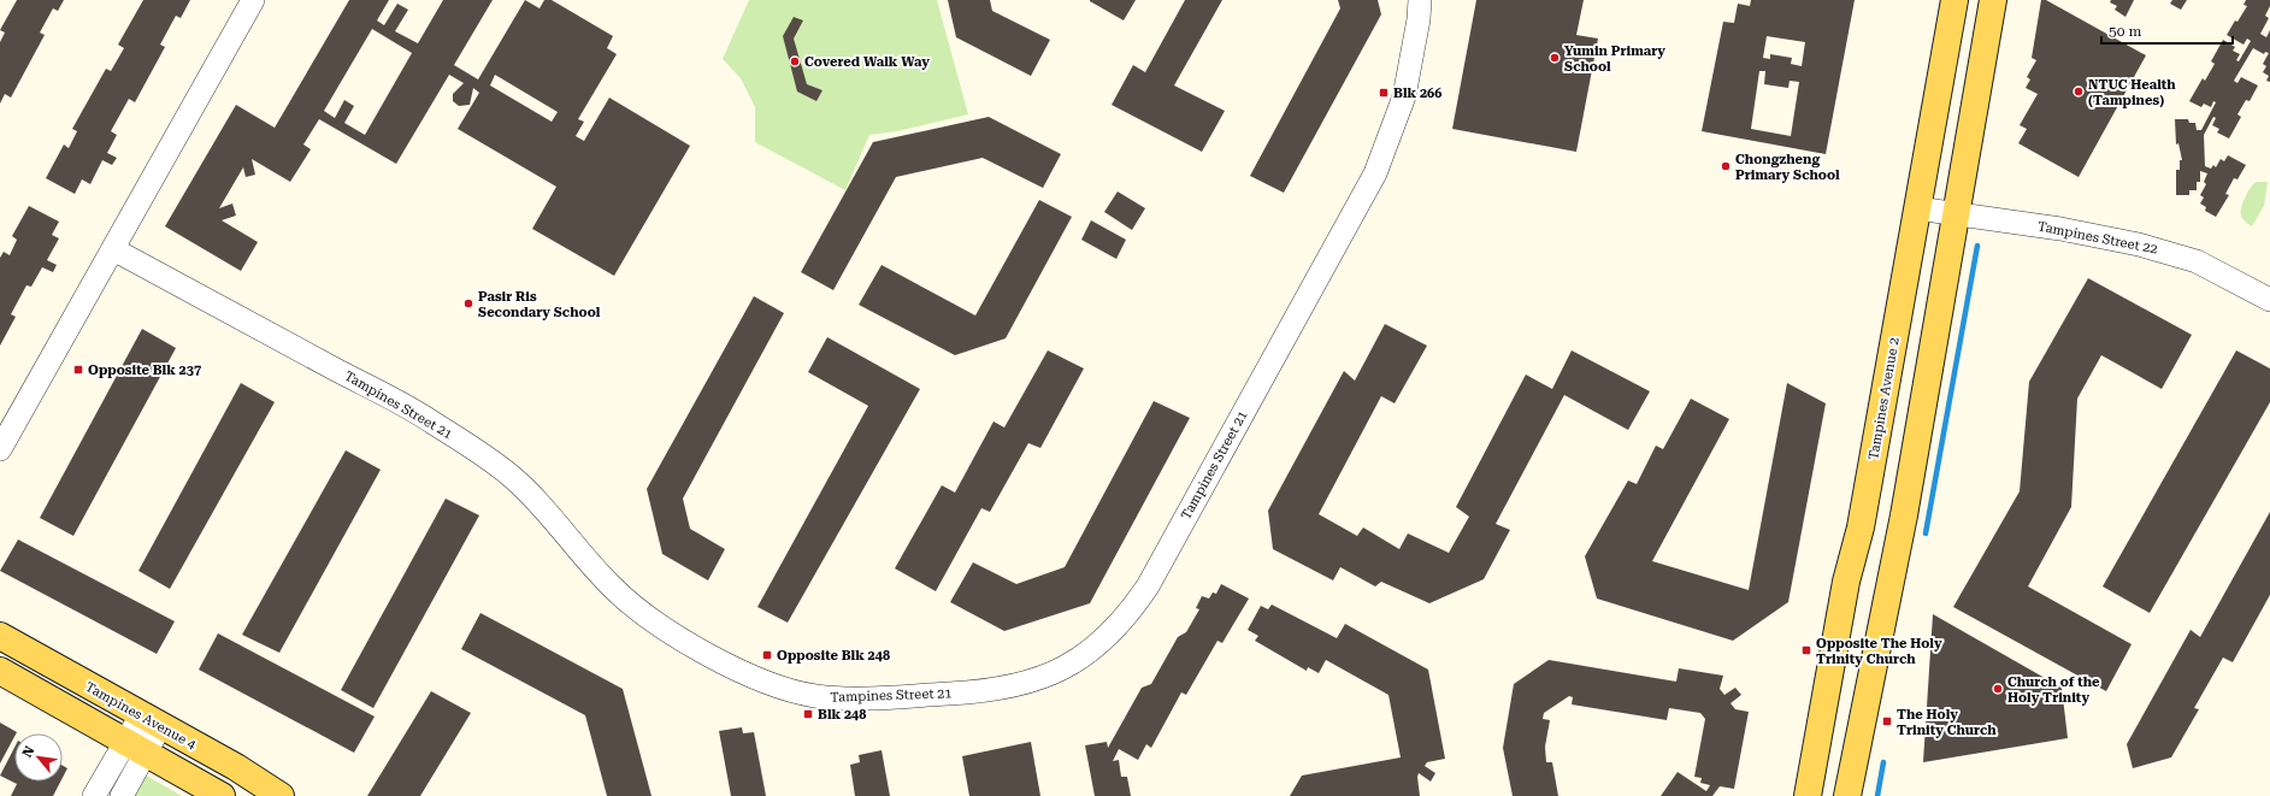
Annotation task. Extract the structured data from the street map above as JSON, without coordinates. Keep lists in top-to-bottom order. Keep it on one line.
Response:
{"streets":{"main road":["Tampines Avenue 2","Tampines Avenue 4"],"street":["Tampines Street 22","Tampines Street 21"]},"crossings":[["Tampines Street 22","Tampines Avenue 2"]],"places":{"other":["Yumin Primary School","Covered Walk Way","NTUC Health (Tampines)","Chongzheng Primary School","Pasir Ris Secondary School","Church of the Holy Trinity"],"transit":["Blk 266","Opposite Blk 237","Opposite The Holy Trinity Church","Opposite Blk 248","Blk 248","The Holy Trinity Church"]},"scale_bar":"50 m","north":"top left"}
